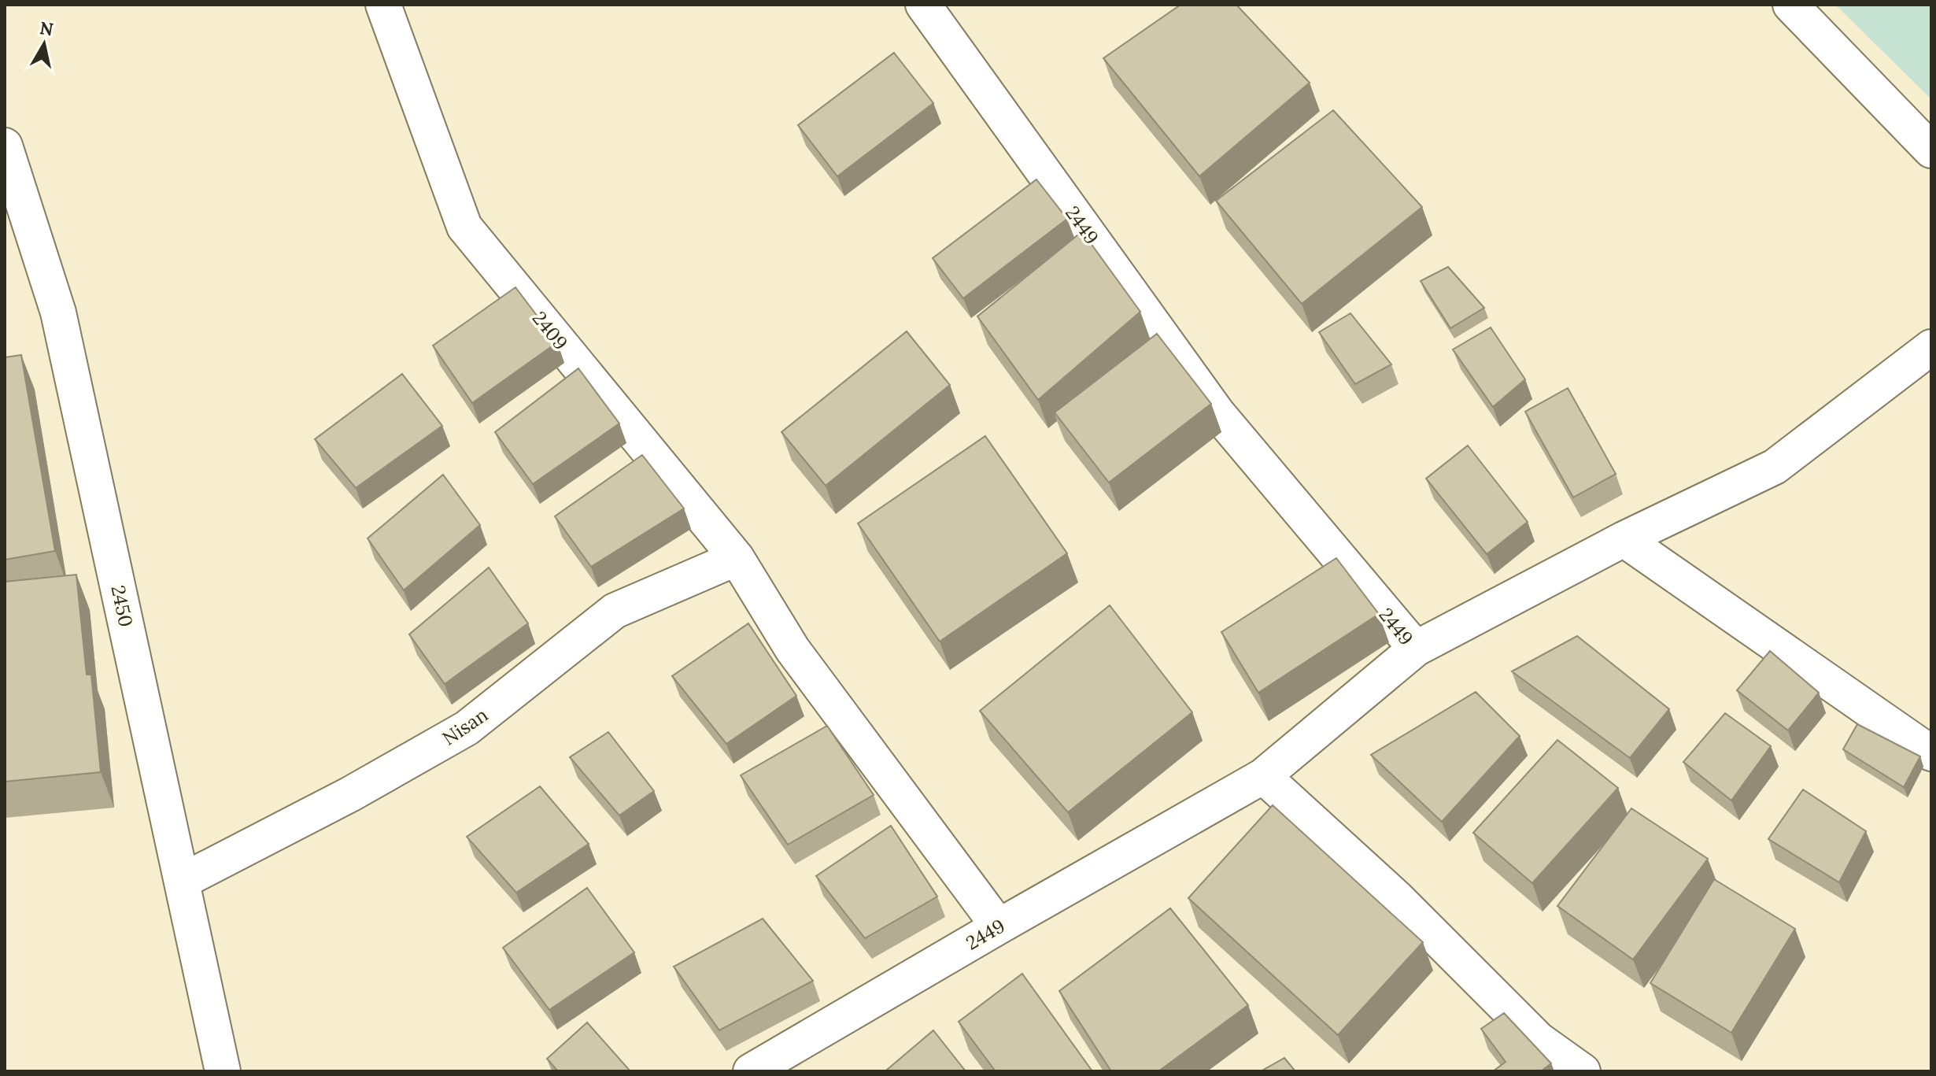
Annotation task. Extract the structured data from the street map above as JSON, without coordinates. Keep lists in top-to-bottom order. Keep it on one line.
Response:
{"streets":{"street":["2449","2409","2450","Nisan"]},"crossings":[["2449","2409"],["2409","Nisan"],["2450","Nisan"]],"north":"top"}
